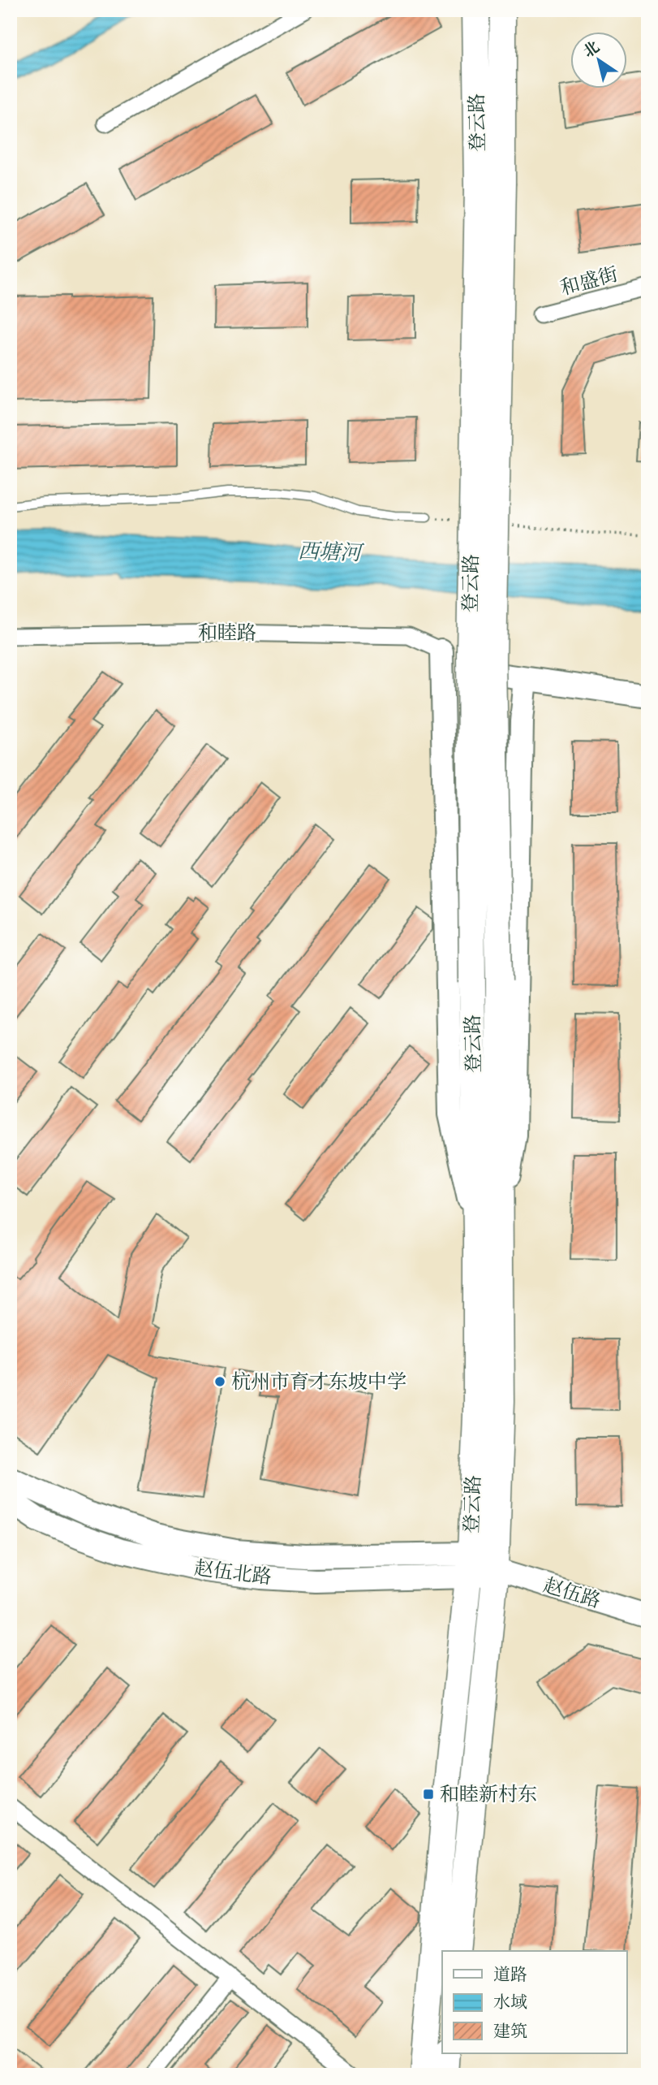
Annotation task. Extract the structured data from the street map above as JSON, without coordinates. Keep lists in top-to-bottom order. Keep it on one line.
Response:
{"streets":{"main road":["登云路"],"street":["和盛街","和睦路","赵伍北路","赵伍路"]},"crossings":[["登云路","赵伍北路"],["登云路","赵伍路"],["赵伍北路","赵伍路"]],"water":["西塘河"],"places":{"other":["杭州市育才东坡中学"],"transit":["和睦新村东"]},"legend":["道路","水域","建筑"],"north":"top left"}
